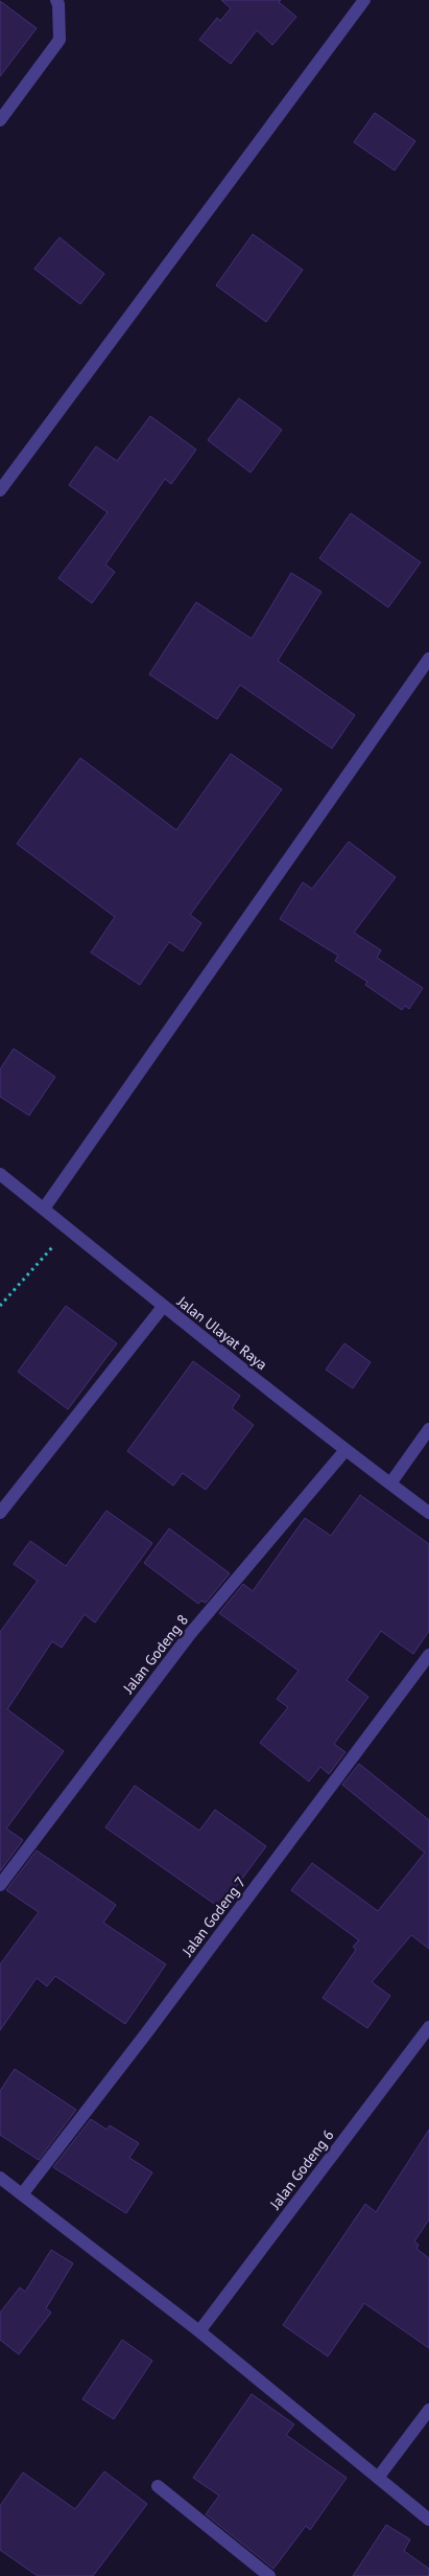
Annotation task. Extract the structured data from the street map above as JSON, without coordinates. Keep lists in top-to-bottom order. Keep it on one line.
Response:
{"streets":{"street":["Jalan Ulayat Raya","Jalan Godeng 8","Jalan Godeng 7","Jalan Godeng 6"]},"crossings":[["Jalan Ulayat Raya","Jalan Godeng 8"]]}
